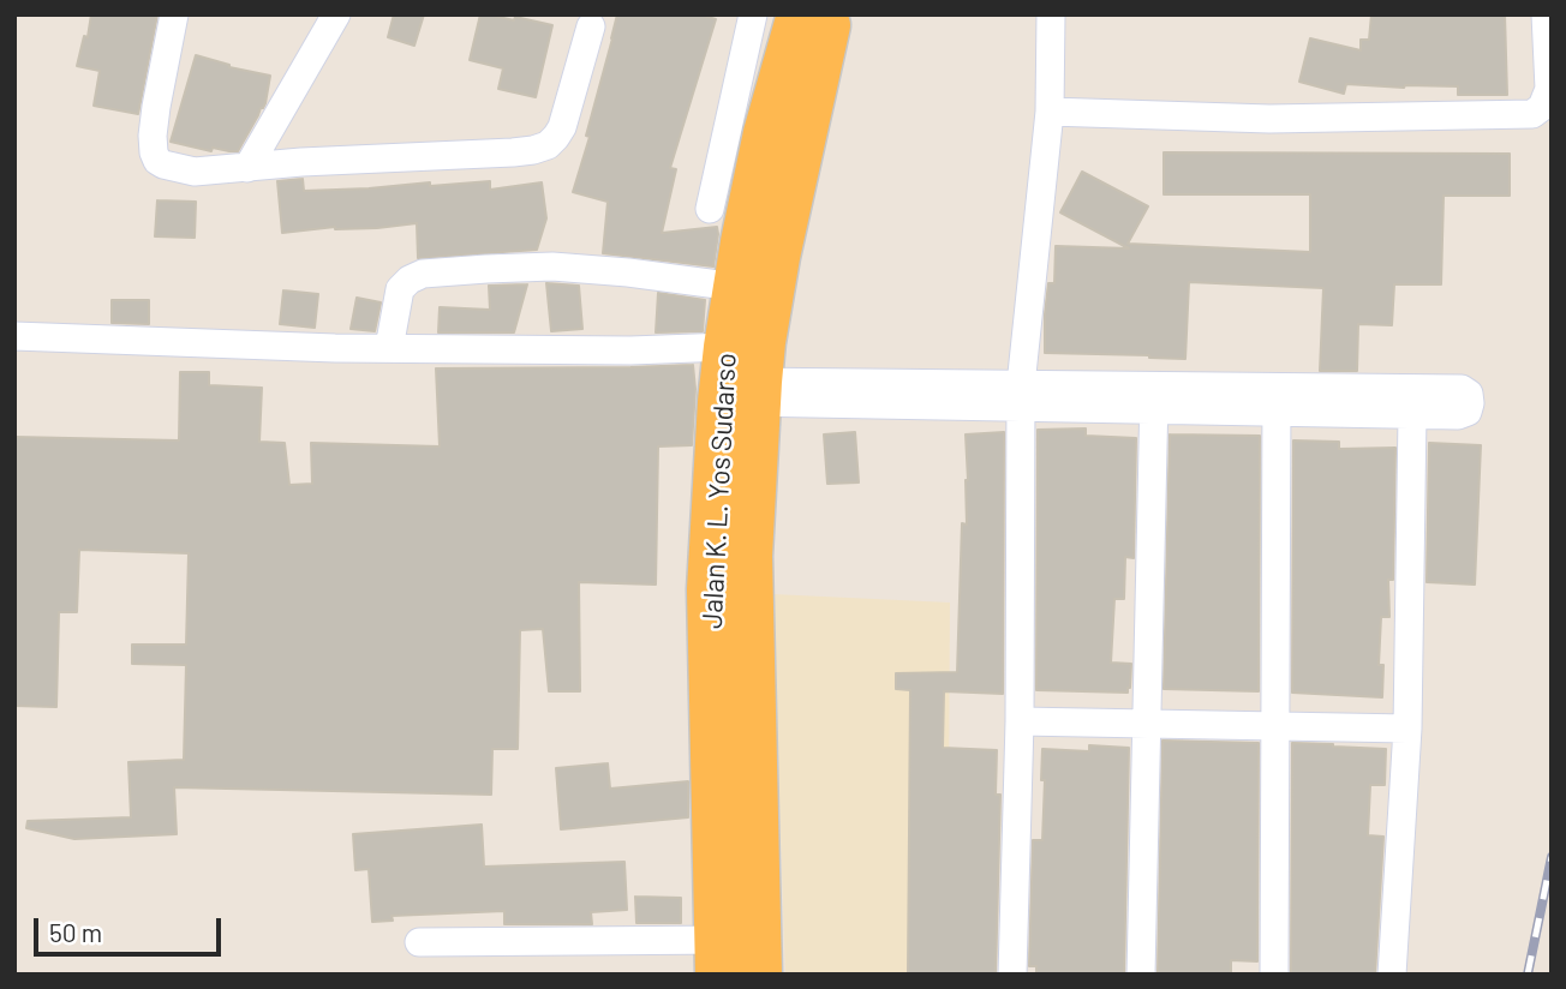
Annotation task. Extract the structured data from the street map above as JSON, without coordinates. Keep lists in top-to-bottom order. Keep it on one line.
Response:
{"streets":{"highway":["Jalan K. L. Yos Sudarso"]},"scale_bar":"50 m"}
